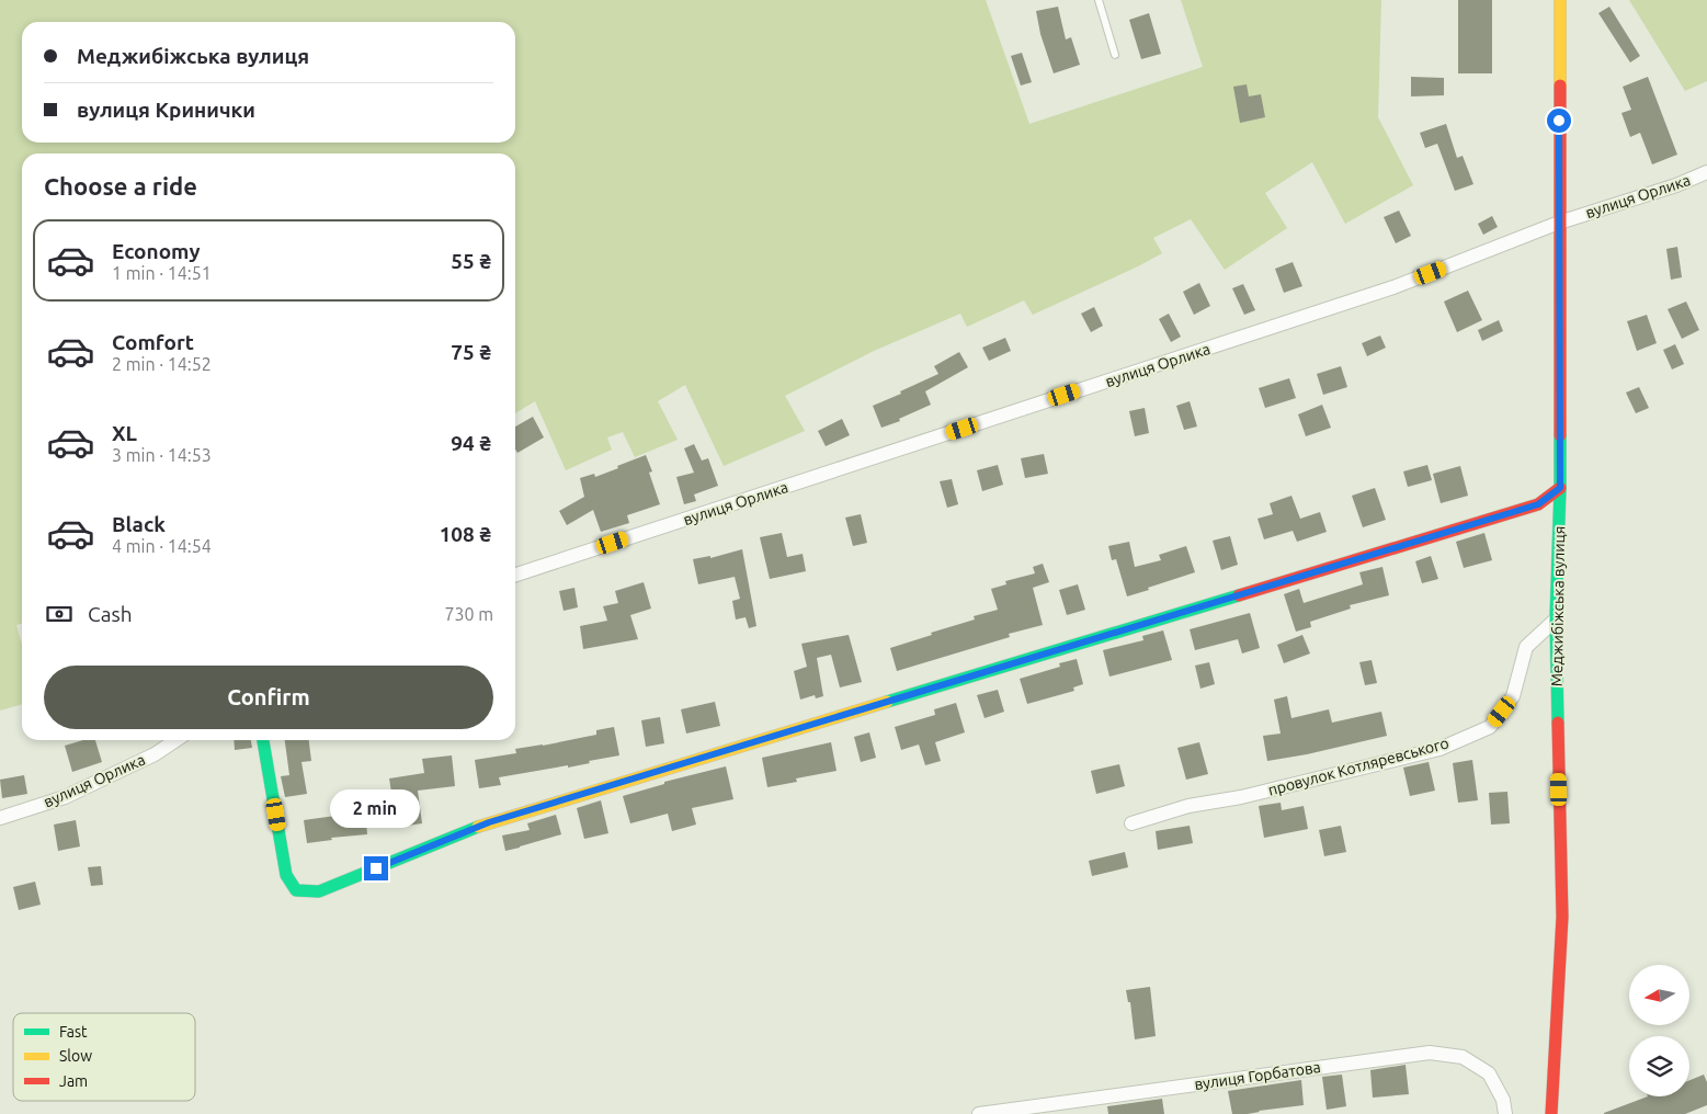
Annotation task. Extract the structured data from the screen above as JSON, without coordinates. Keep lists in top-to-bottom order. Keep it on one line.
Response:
{"streets":{"street":["вулиця Орлика","Меджибіжська вулиця","провулок Котляревського","вулиця Горбатова"]},"crossings":[["вулиця Орлика","Меджибіжська вулиця"],["Меджибіжська вулиця","провулок Котляревського"]],"legend":["Fast","Slow","Jam"],"north":"left","page":{"banner":["Меджибіжська вулиця","вулиця Кринички"],"heading":"Choose a ride","list":[{"name":"Economy","note":"1 min · 14:51","value":"55 ₴"},{"name":"Comfort","note":"2 min · 14:52","value":"75 ₴"},{"name":"XL","note":"3 min · 14:53","value":"94 ₴"},{"name":"Black","note":"4 min · 14:54","value":"108 ₴"}],"pay":["Cash","730 m"],"buttons":"Confirm","bubble":"2 min"}}
